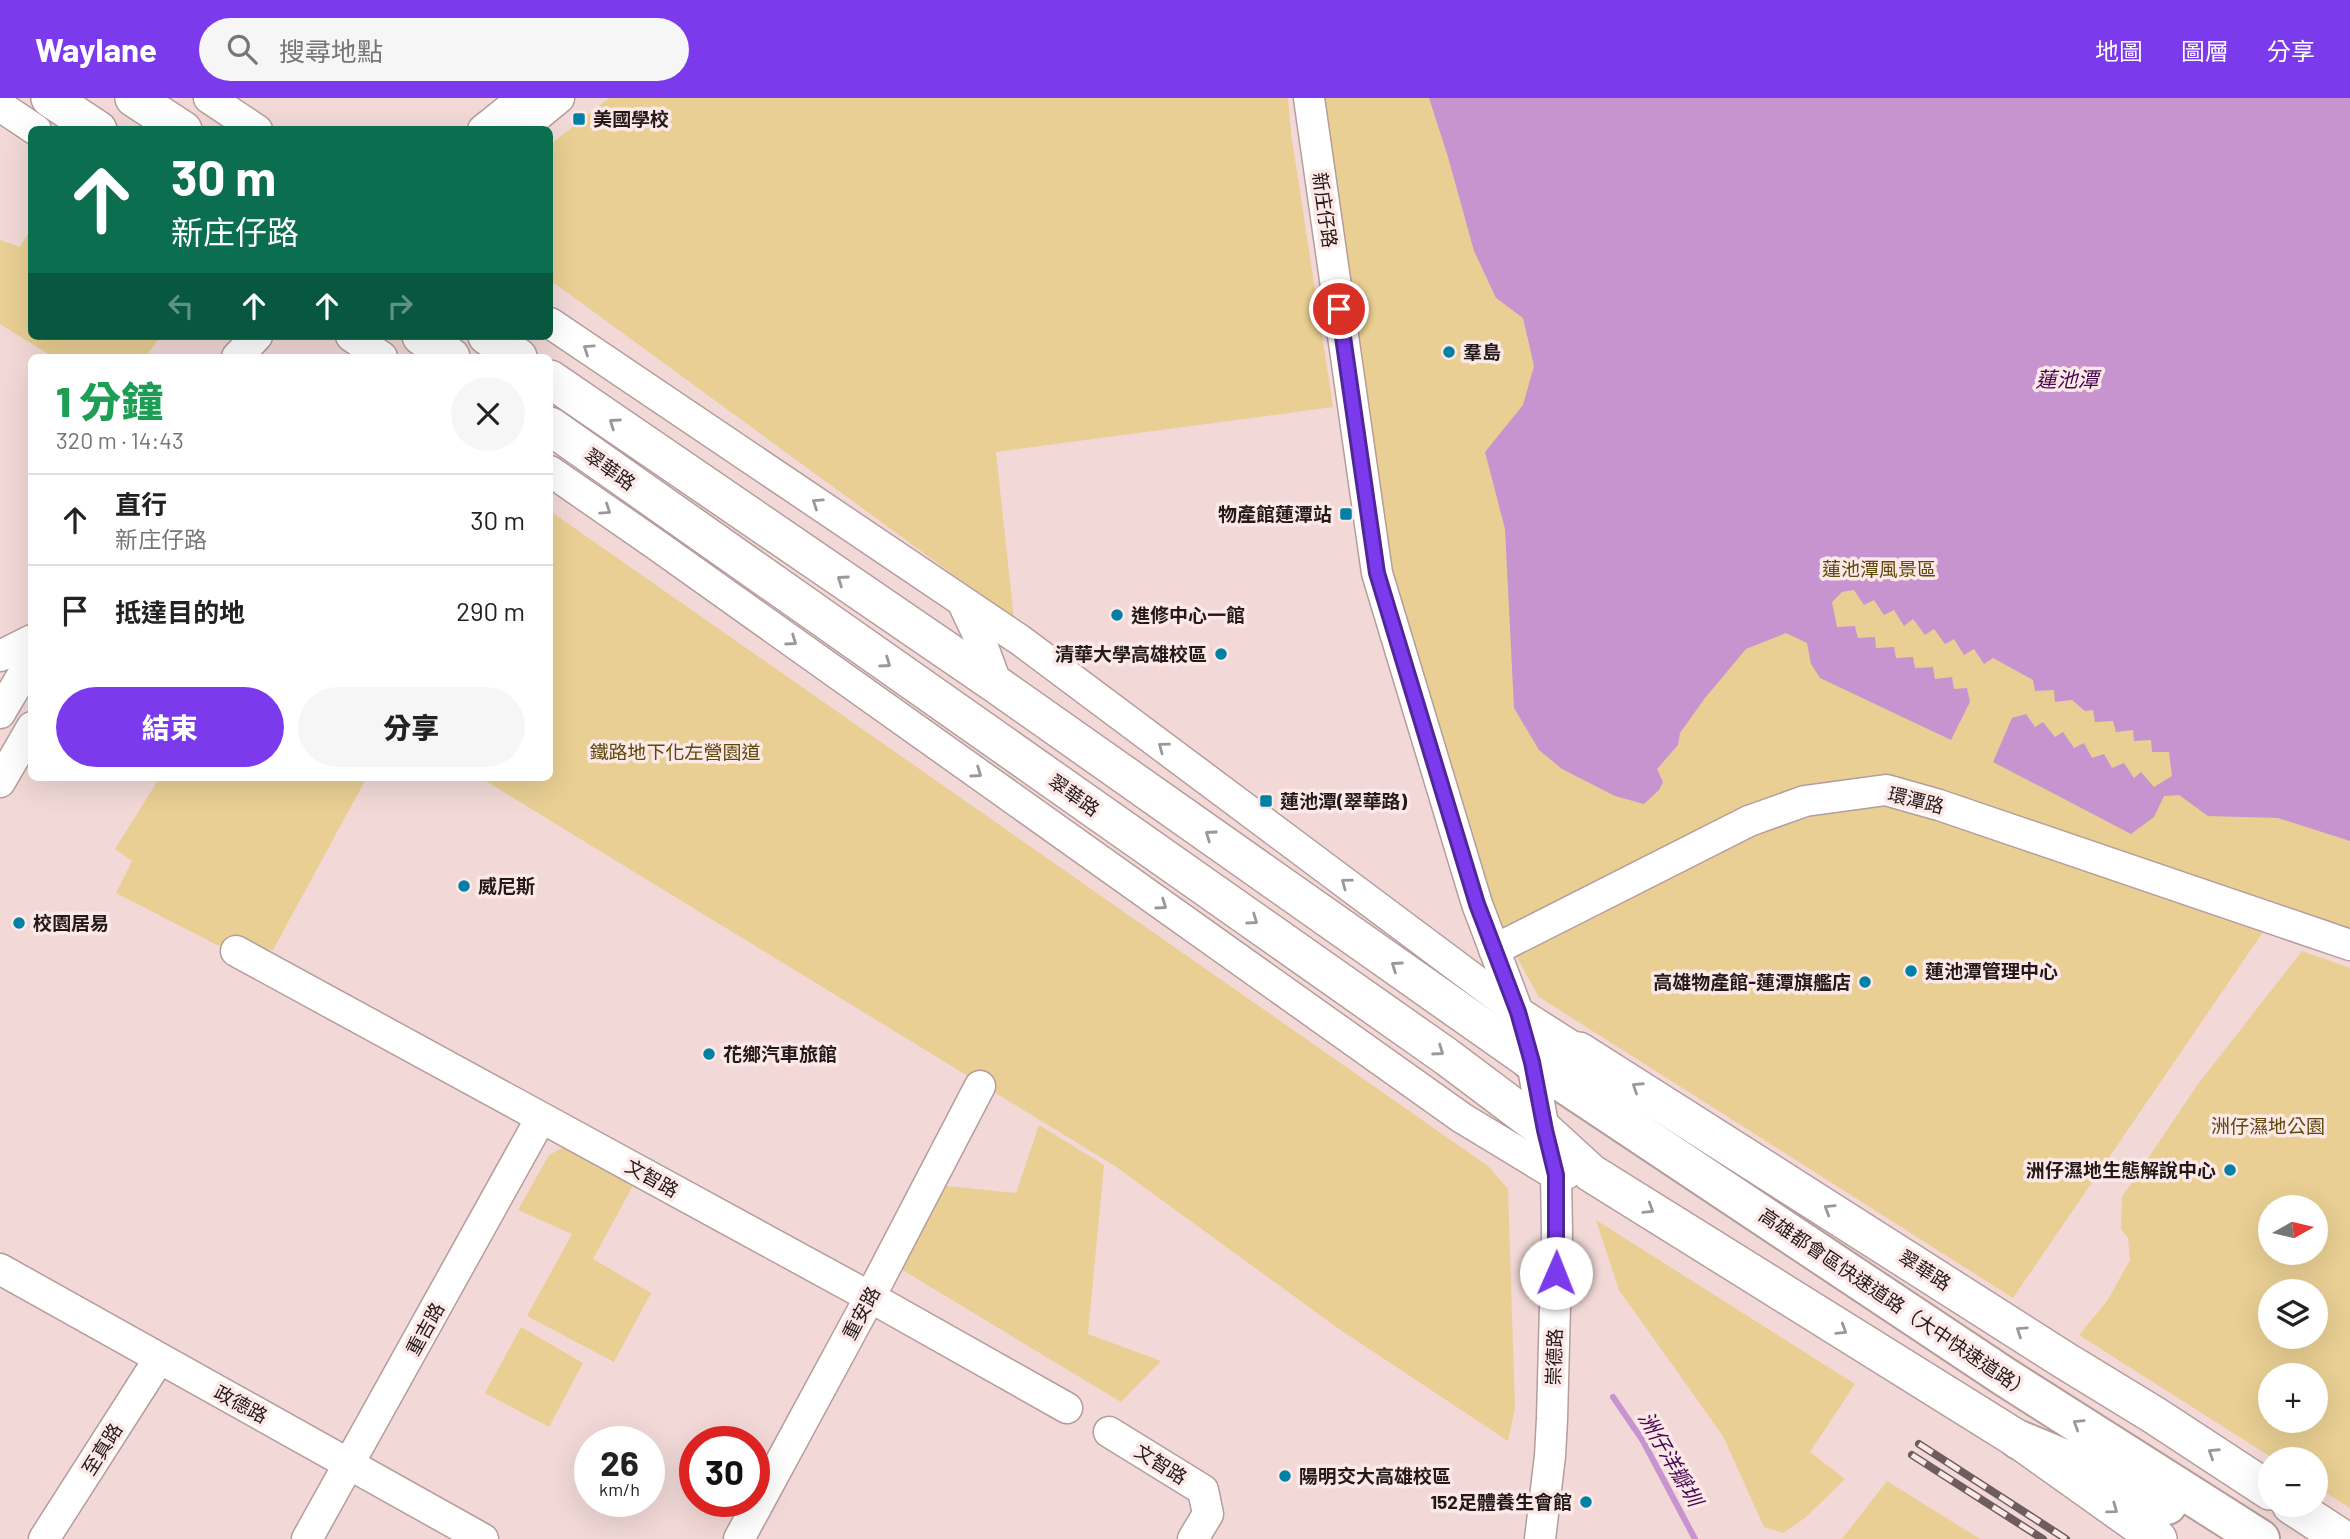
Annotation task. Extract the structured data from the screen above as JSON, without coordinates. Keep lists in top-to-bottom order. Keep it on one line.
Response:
{"streets":{"highway":["高雄都會區快速道路（大中快速道路）"],"main road":["翠華路"],"street":["新庄仔路","環潭路","文智路","重安路","重吉路","崇德路","政德路","至真路"]},"crossings":[["新庄仔路","翠華路"],["新庄仔路","環潭路"],["新庄仔路","高雄都會區快速道路（大中快速道路）"],["翠華路","高雄都會區快速道路（大中快速道路）"],["翠華路","崇德路"],["文智路","重安路"],["文智路","重吉路"],["重吉路","政德路"],["政德路","至真路"]],"one_way":["高雄都會區快速道路（大中快速道路）"],"water":["蓮池潭","洲仔洋瓣圳"],"parks":["蓮池潭風景區","鐵路地下化左營園道","洲仔濕地公園"],"places":{"transit":["美國學校","物產館蓮潭站","蓮池潭(翠華路)"],"other":["羣島","進修中心一館","清華大學高雄校區","威尼斯","校園居易","蓮池潭管理中心","高雄物產館-蓮潭旗艦店","花鄉汽車旅館","洲仔濕地生態解說中心","陽明交大高雄校區","152足體養生會館"]},"north":"right","page":{"header":"Waylane","search":"搜尋地點","nav":["地圖","圖層","分享"],"turn":["30 m","新庄仔路"],"heading":["1 分鐘","320 m · 14:43"],"list":[{"name":"直行","note":"新庄仔路","value":"30 m"},{"name":"抵達目的地","value":"290 m"}],"buttons":["結束","分享"],"map_buttons":["+","−"],"speed":"26 km/h","limit":"30"}}
